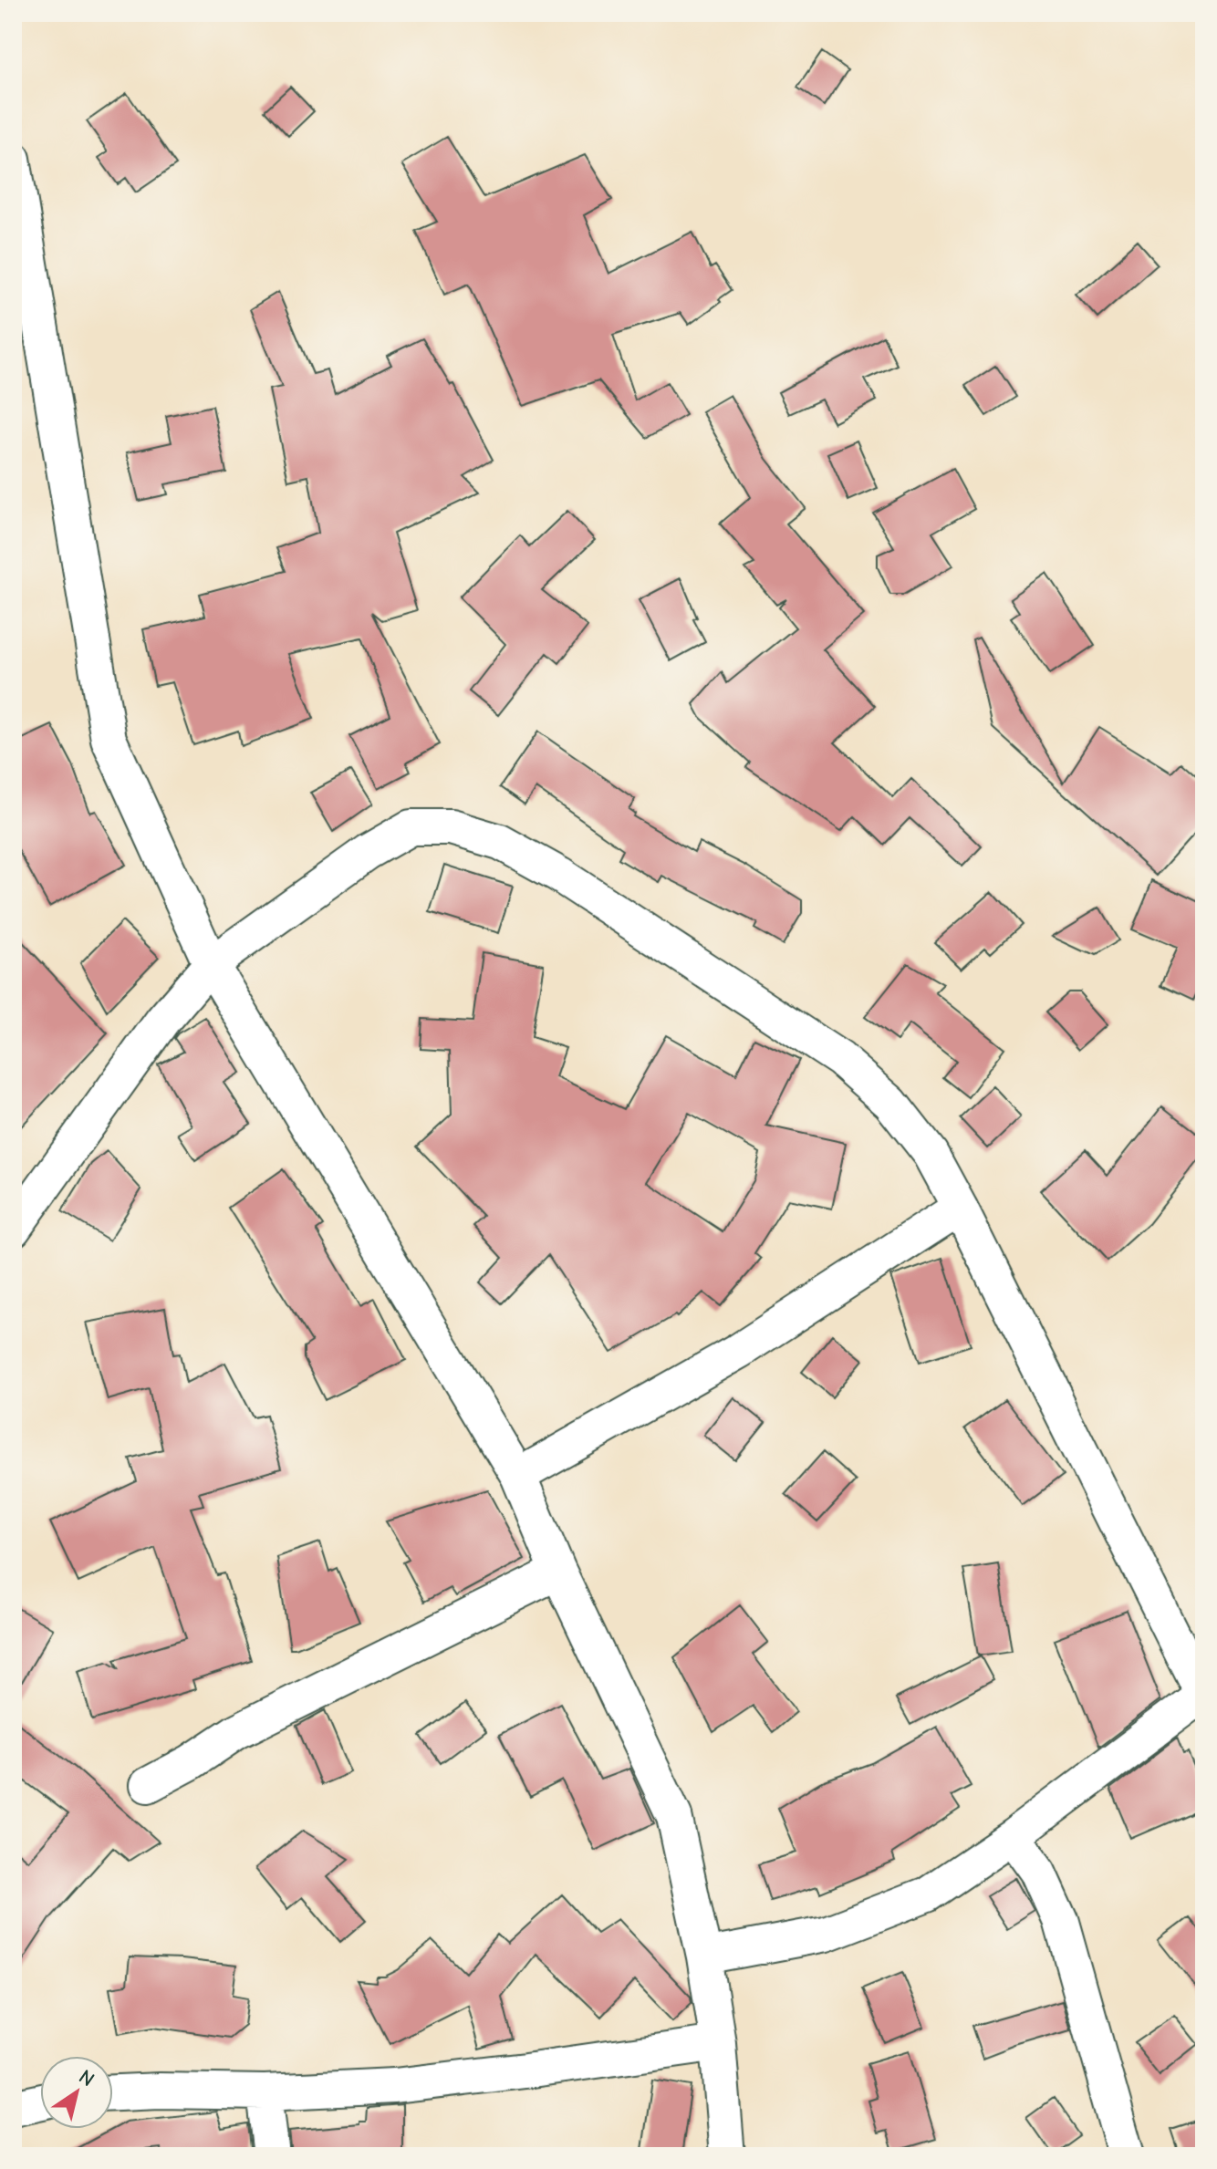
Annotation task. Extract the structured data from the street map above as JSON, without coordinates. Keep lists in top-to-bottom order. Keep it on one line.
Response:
{"north":"top right"}
